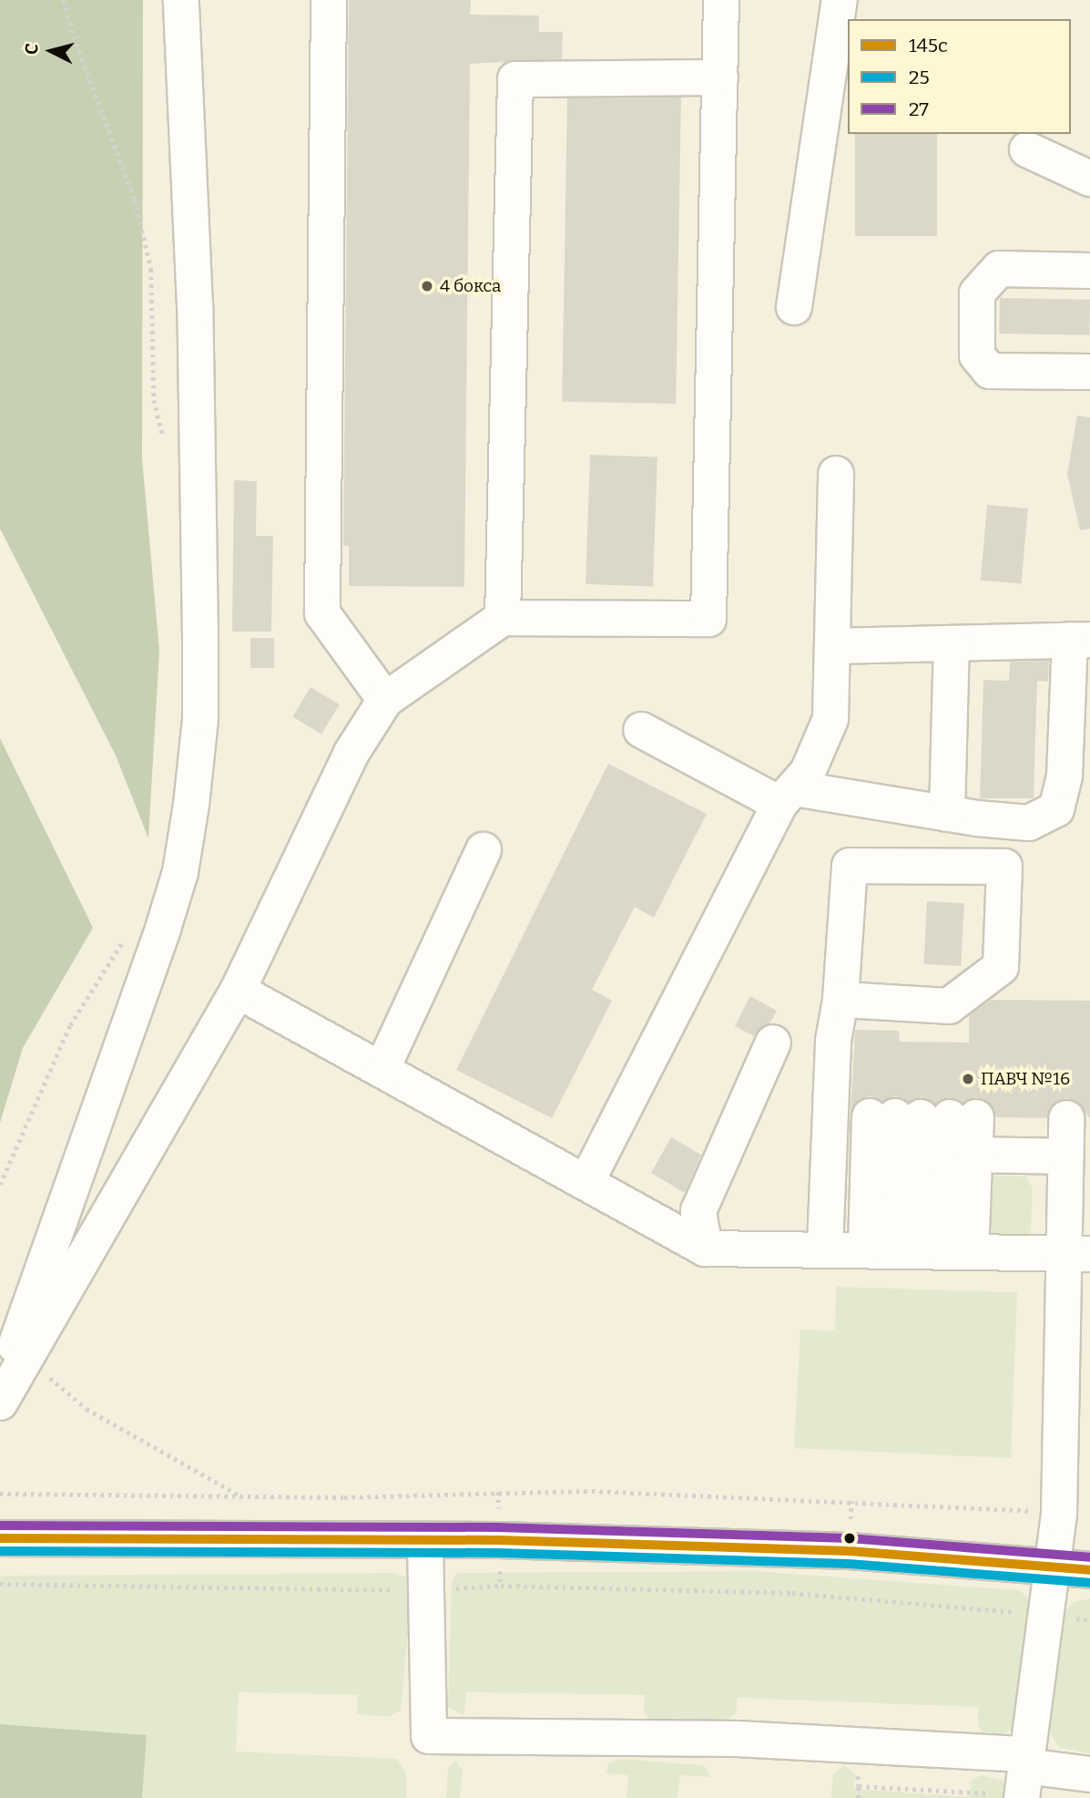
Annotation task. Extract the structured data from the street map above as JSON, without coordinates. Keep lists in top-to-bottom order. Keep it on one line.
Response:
{"places":["4 бокса","ПАВЧ №16"],"lines":["transit line 27","transit line 145с","transit line 25"],"legend":["145с","25","27"],"north":"left"}
